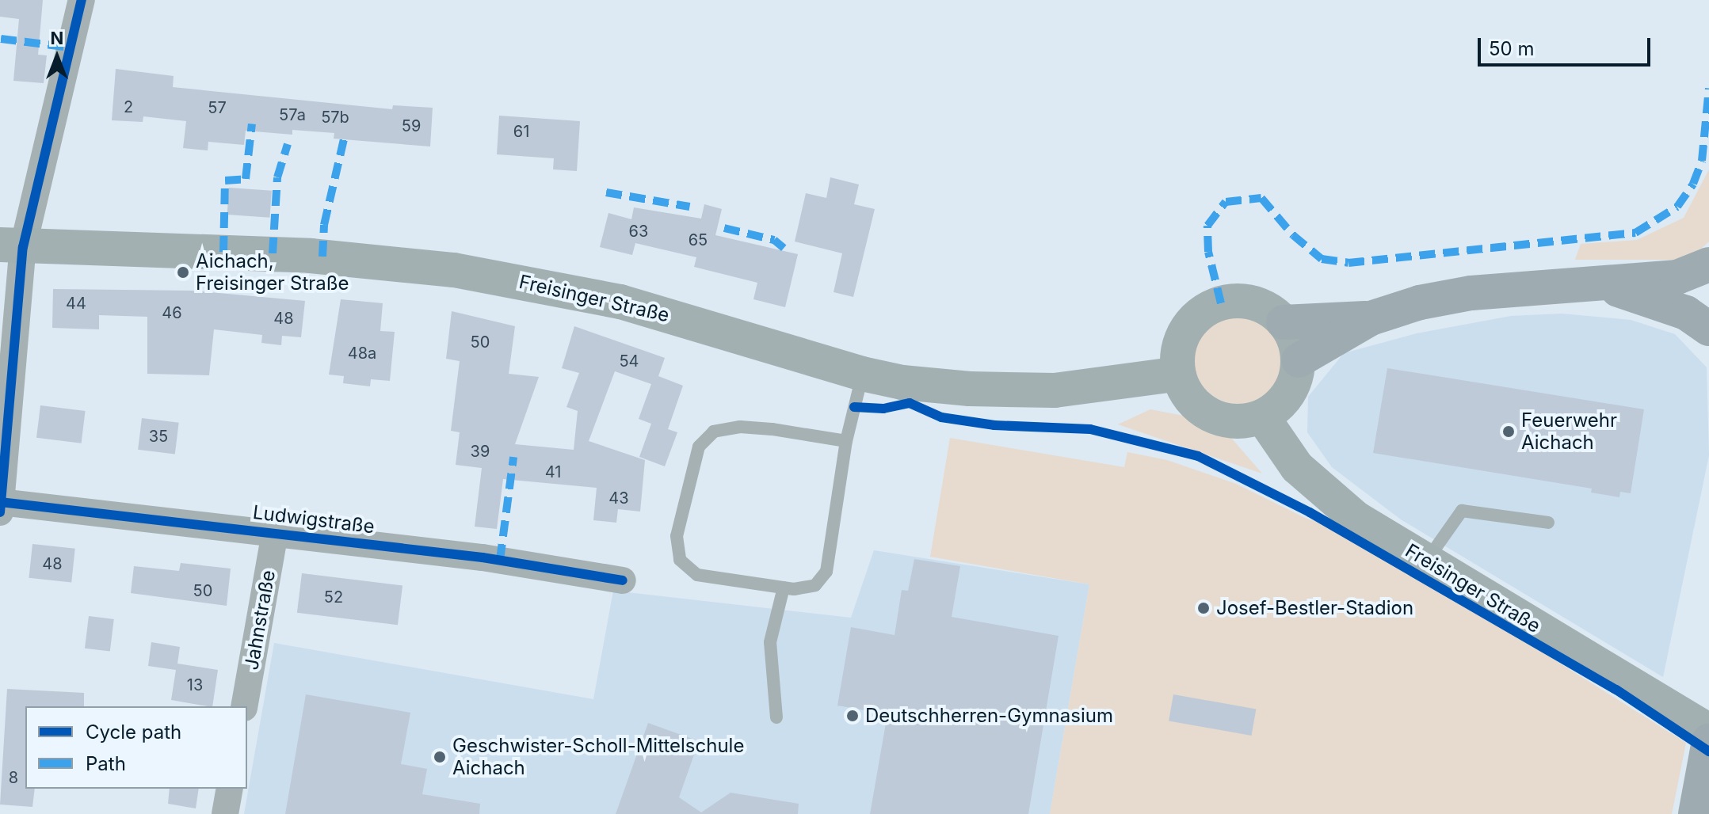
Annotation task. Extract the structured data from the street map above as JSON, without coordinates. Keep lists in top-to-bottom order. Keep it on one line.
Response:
{"streets":{"main road":["Freisinger Straße"],"street":["Ludwigstraße","Jahnstraße"]},"crossings":[["Ludwigstraße","Jahnstraße"]],"places":["Aichach, Freisinger Straße","Feuerwehr Aichach","Josef-Bestler-Stadion","Deutschherren-Gymnasium","Geschwister-Scholl-Mittelschule Aichach"],"house_numbers":["2","57","57a","57b","59","61","63","65","44","46","48","50","48a","54","35","39","41","43","48","50","52","13","8"],"legend":["Cycle path","Path"],"scale_bar":"50 m","north":"top"}
